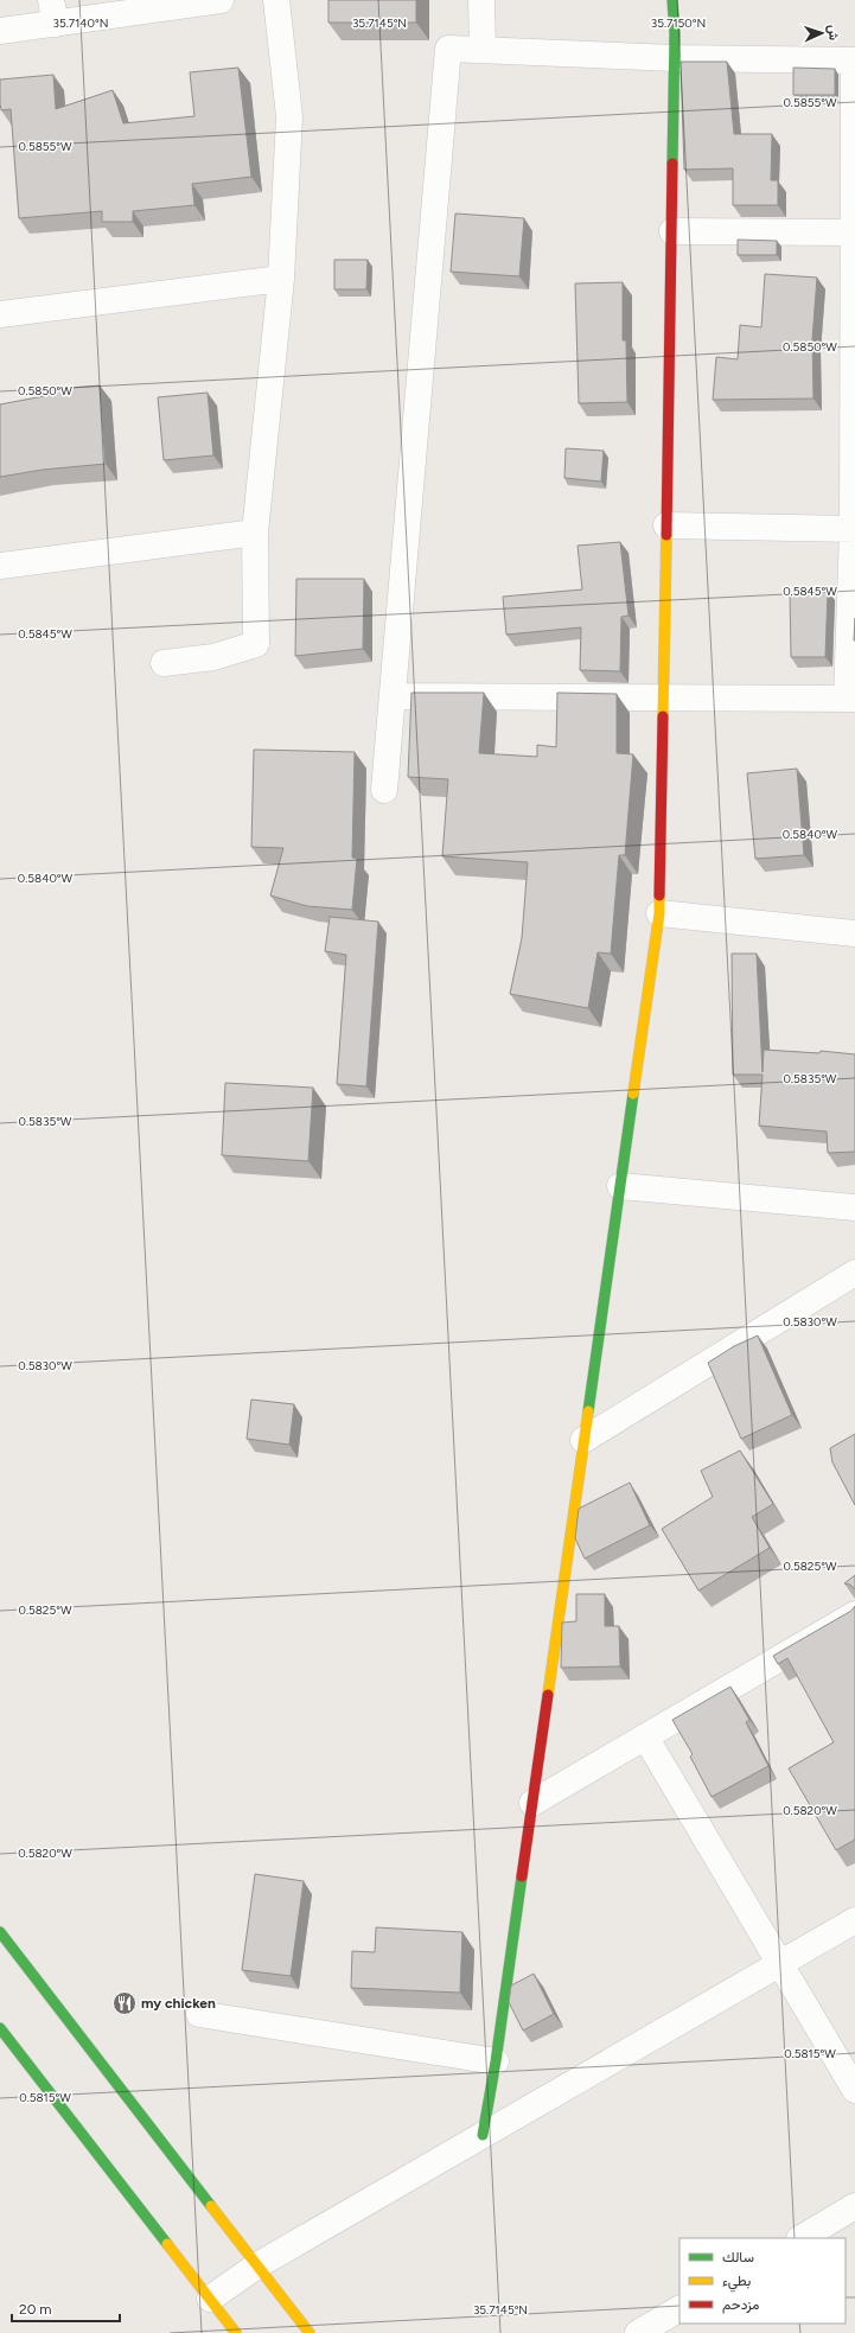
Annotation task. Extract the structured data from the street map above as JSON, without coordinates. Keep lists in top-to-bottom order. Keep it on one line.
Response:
{"places":{"restaurant":["my chicken"]},"legend":["سالك","بطيء","مزدحم"],"scale_bar":"20 m","north":"right","coordinates":["35.7140°N","35.7145°N","35.7150°N","0.5855°W","0.5850°W","0.5845°W","0.5840°W","0.5835°W","0.5830°W","0.5825°W","0.5820°W","0.5815°W"]}
